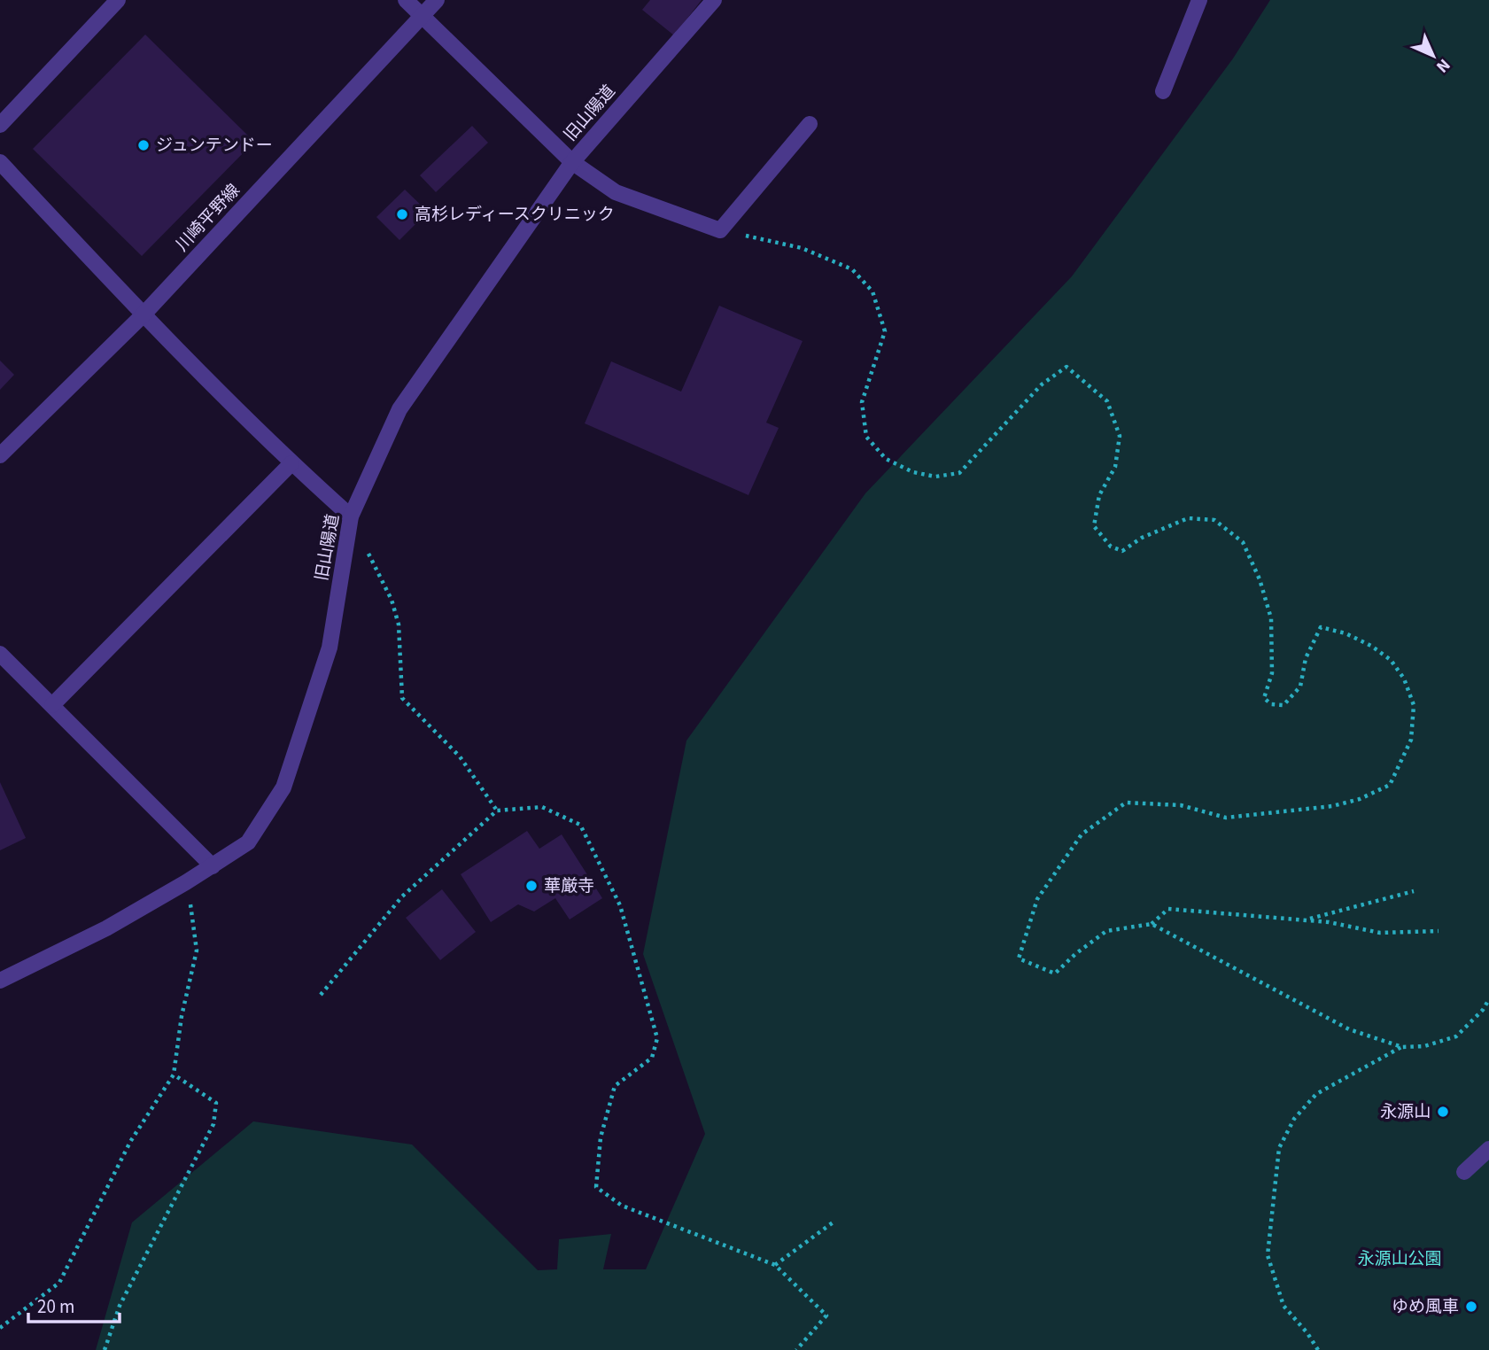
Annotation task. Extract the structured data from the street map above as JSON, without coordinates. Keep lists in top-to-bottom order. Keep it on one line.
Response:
{"streets":{"street":["旧山陽道","川崎平野線"]},"parks":["永源山公園"],"places":["ジュンテンドー","高杉レディースクリニック","華厳寺","永源山","ゆめ風車"],"scale_bar":"20 m","north":"bottom right"}
